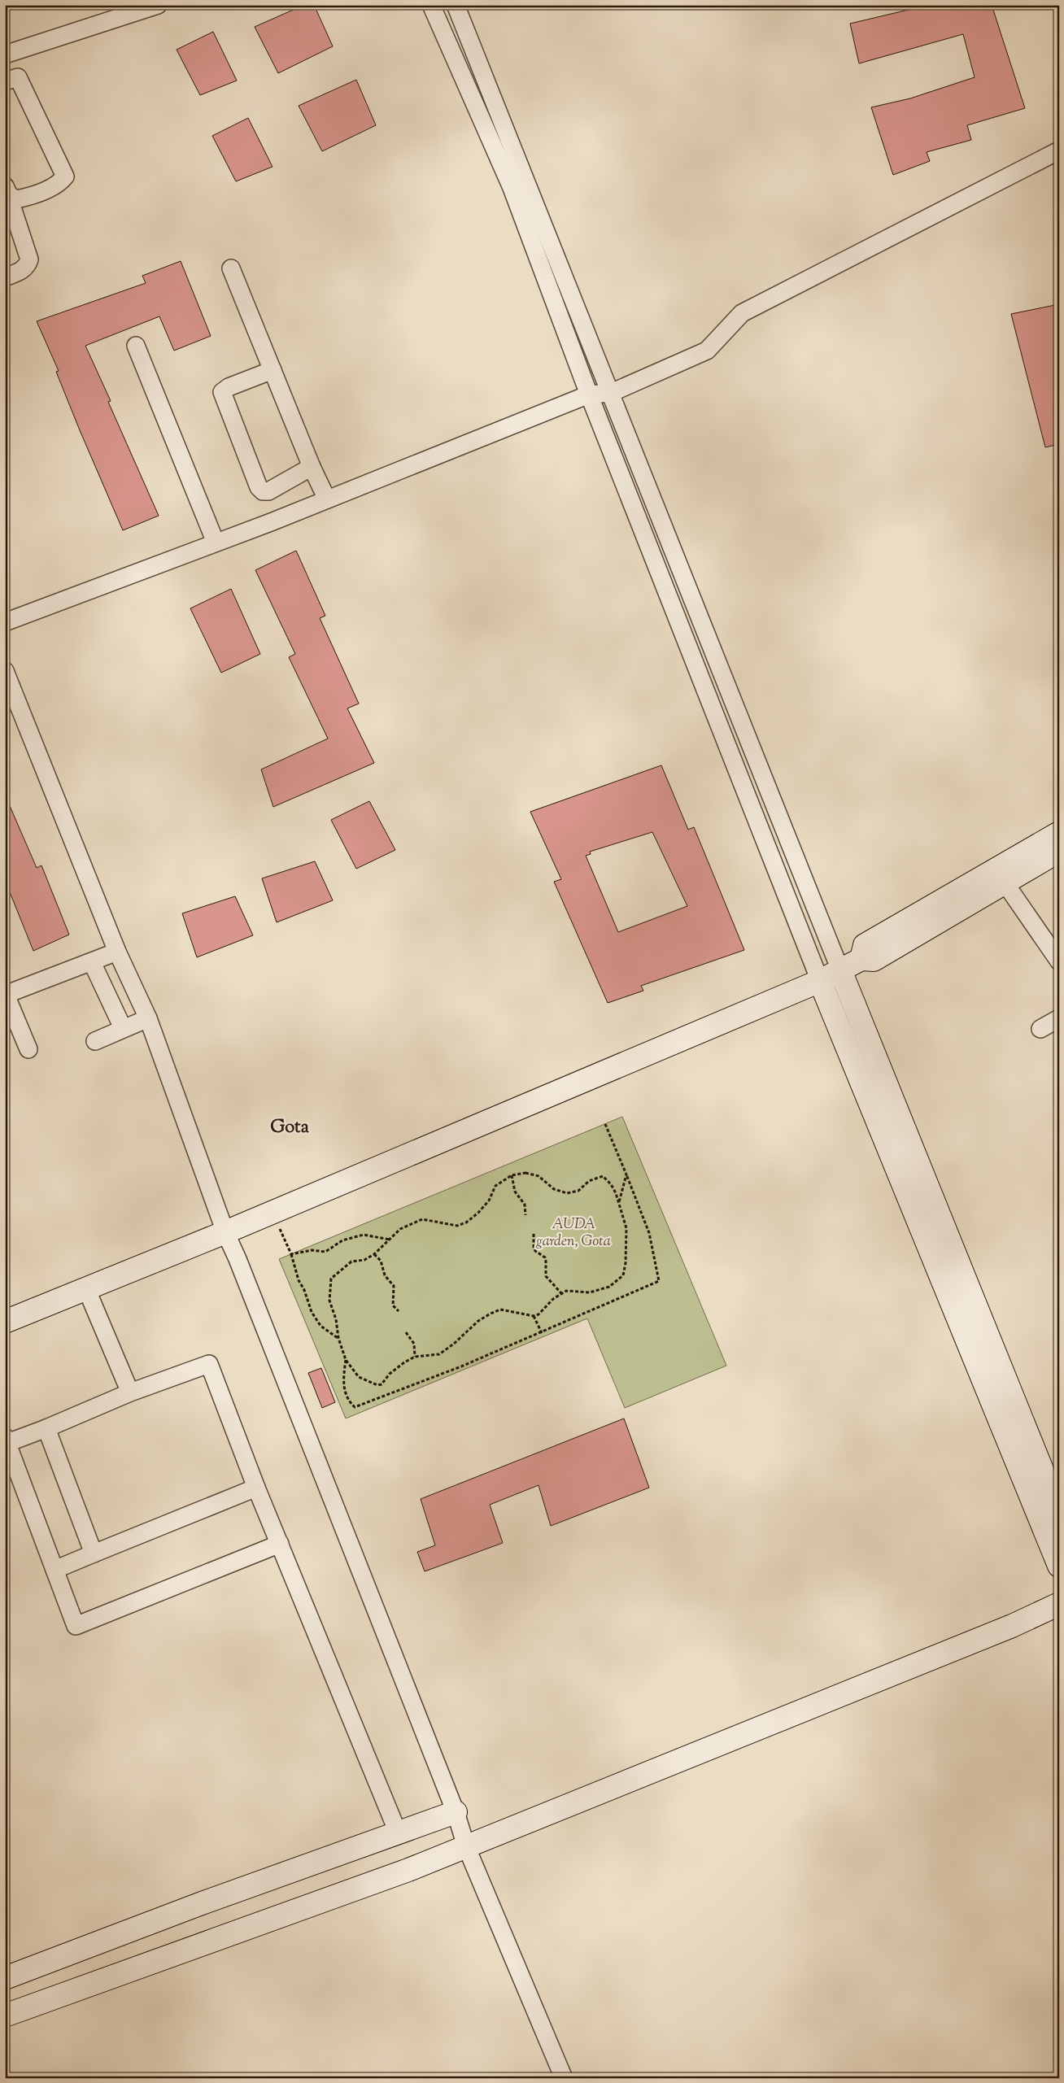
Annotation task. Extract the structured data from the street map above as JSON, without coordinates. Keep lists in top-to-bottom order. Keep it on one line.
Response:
{"districts":["Gota"],"parks":["AUDA garden, Gota"]}
